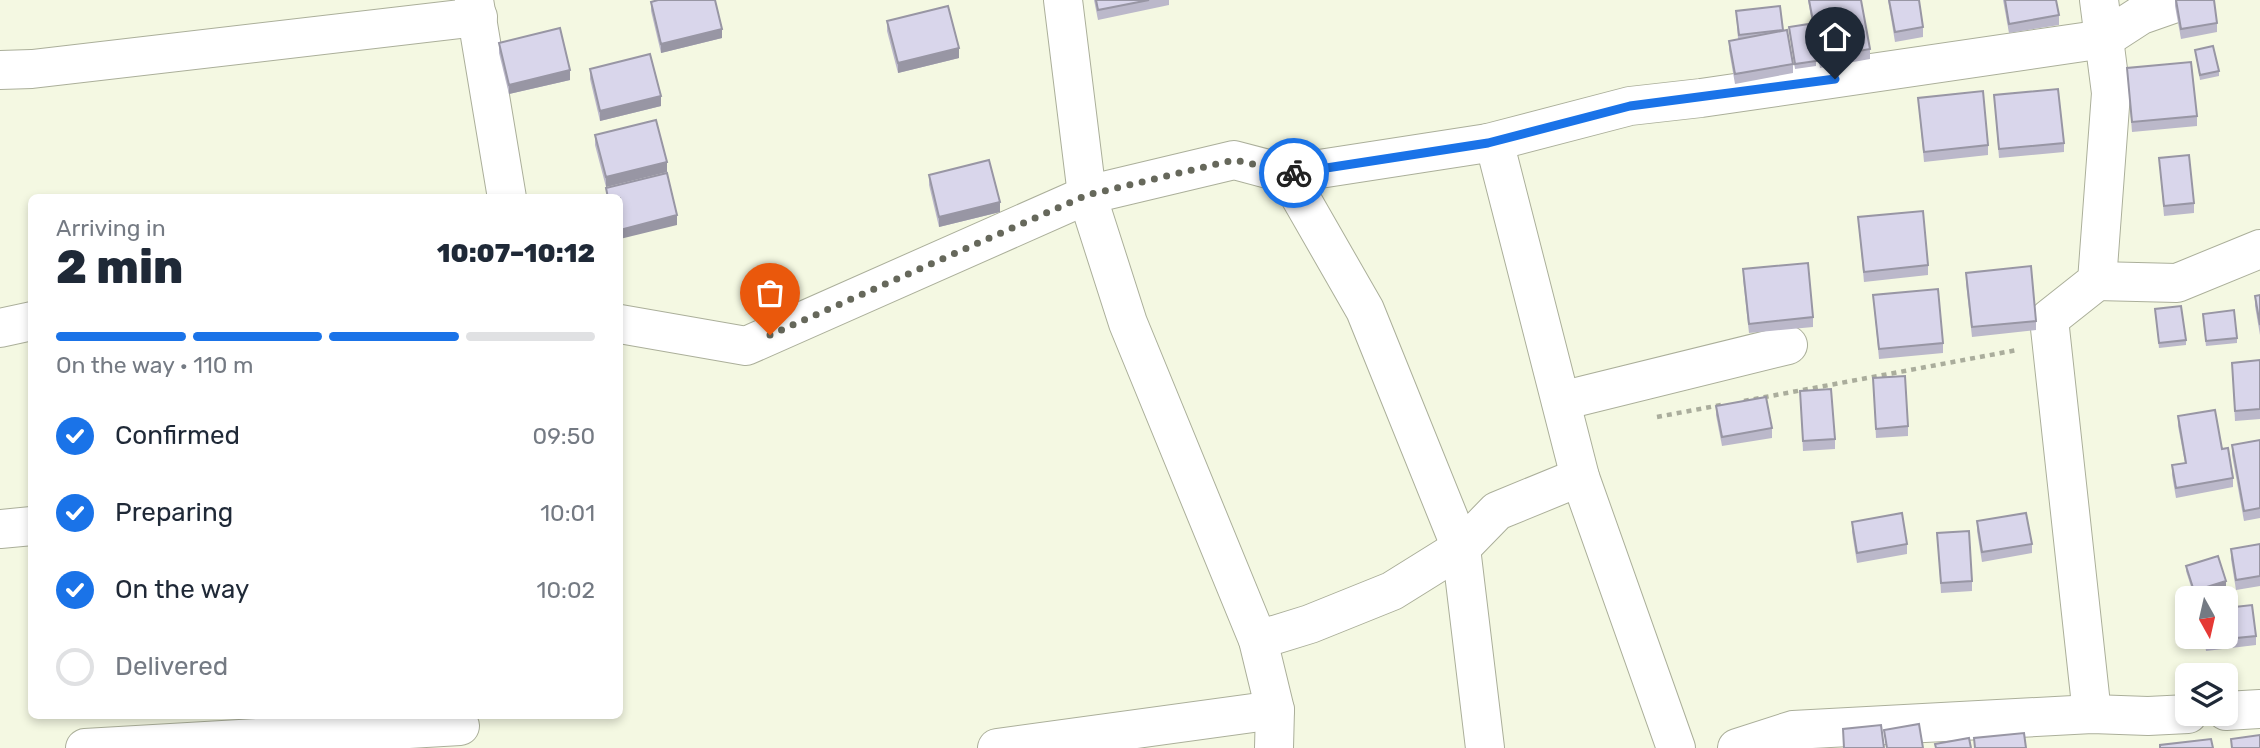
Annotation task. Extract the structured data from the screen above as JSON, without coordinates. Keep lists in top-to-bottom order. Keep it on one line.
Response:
{"north":"bottom","page":{"heading":["2 min","Arriving in","10:07–10:12"],"bar":"On the way · 110 m","list":[["Confirmed","09:50"],["Preparing","10:01"],["On the way","10:02"],"Delivered"]}}
